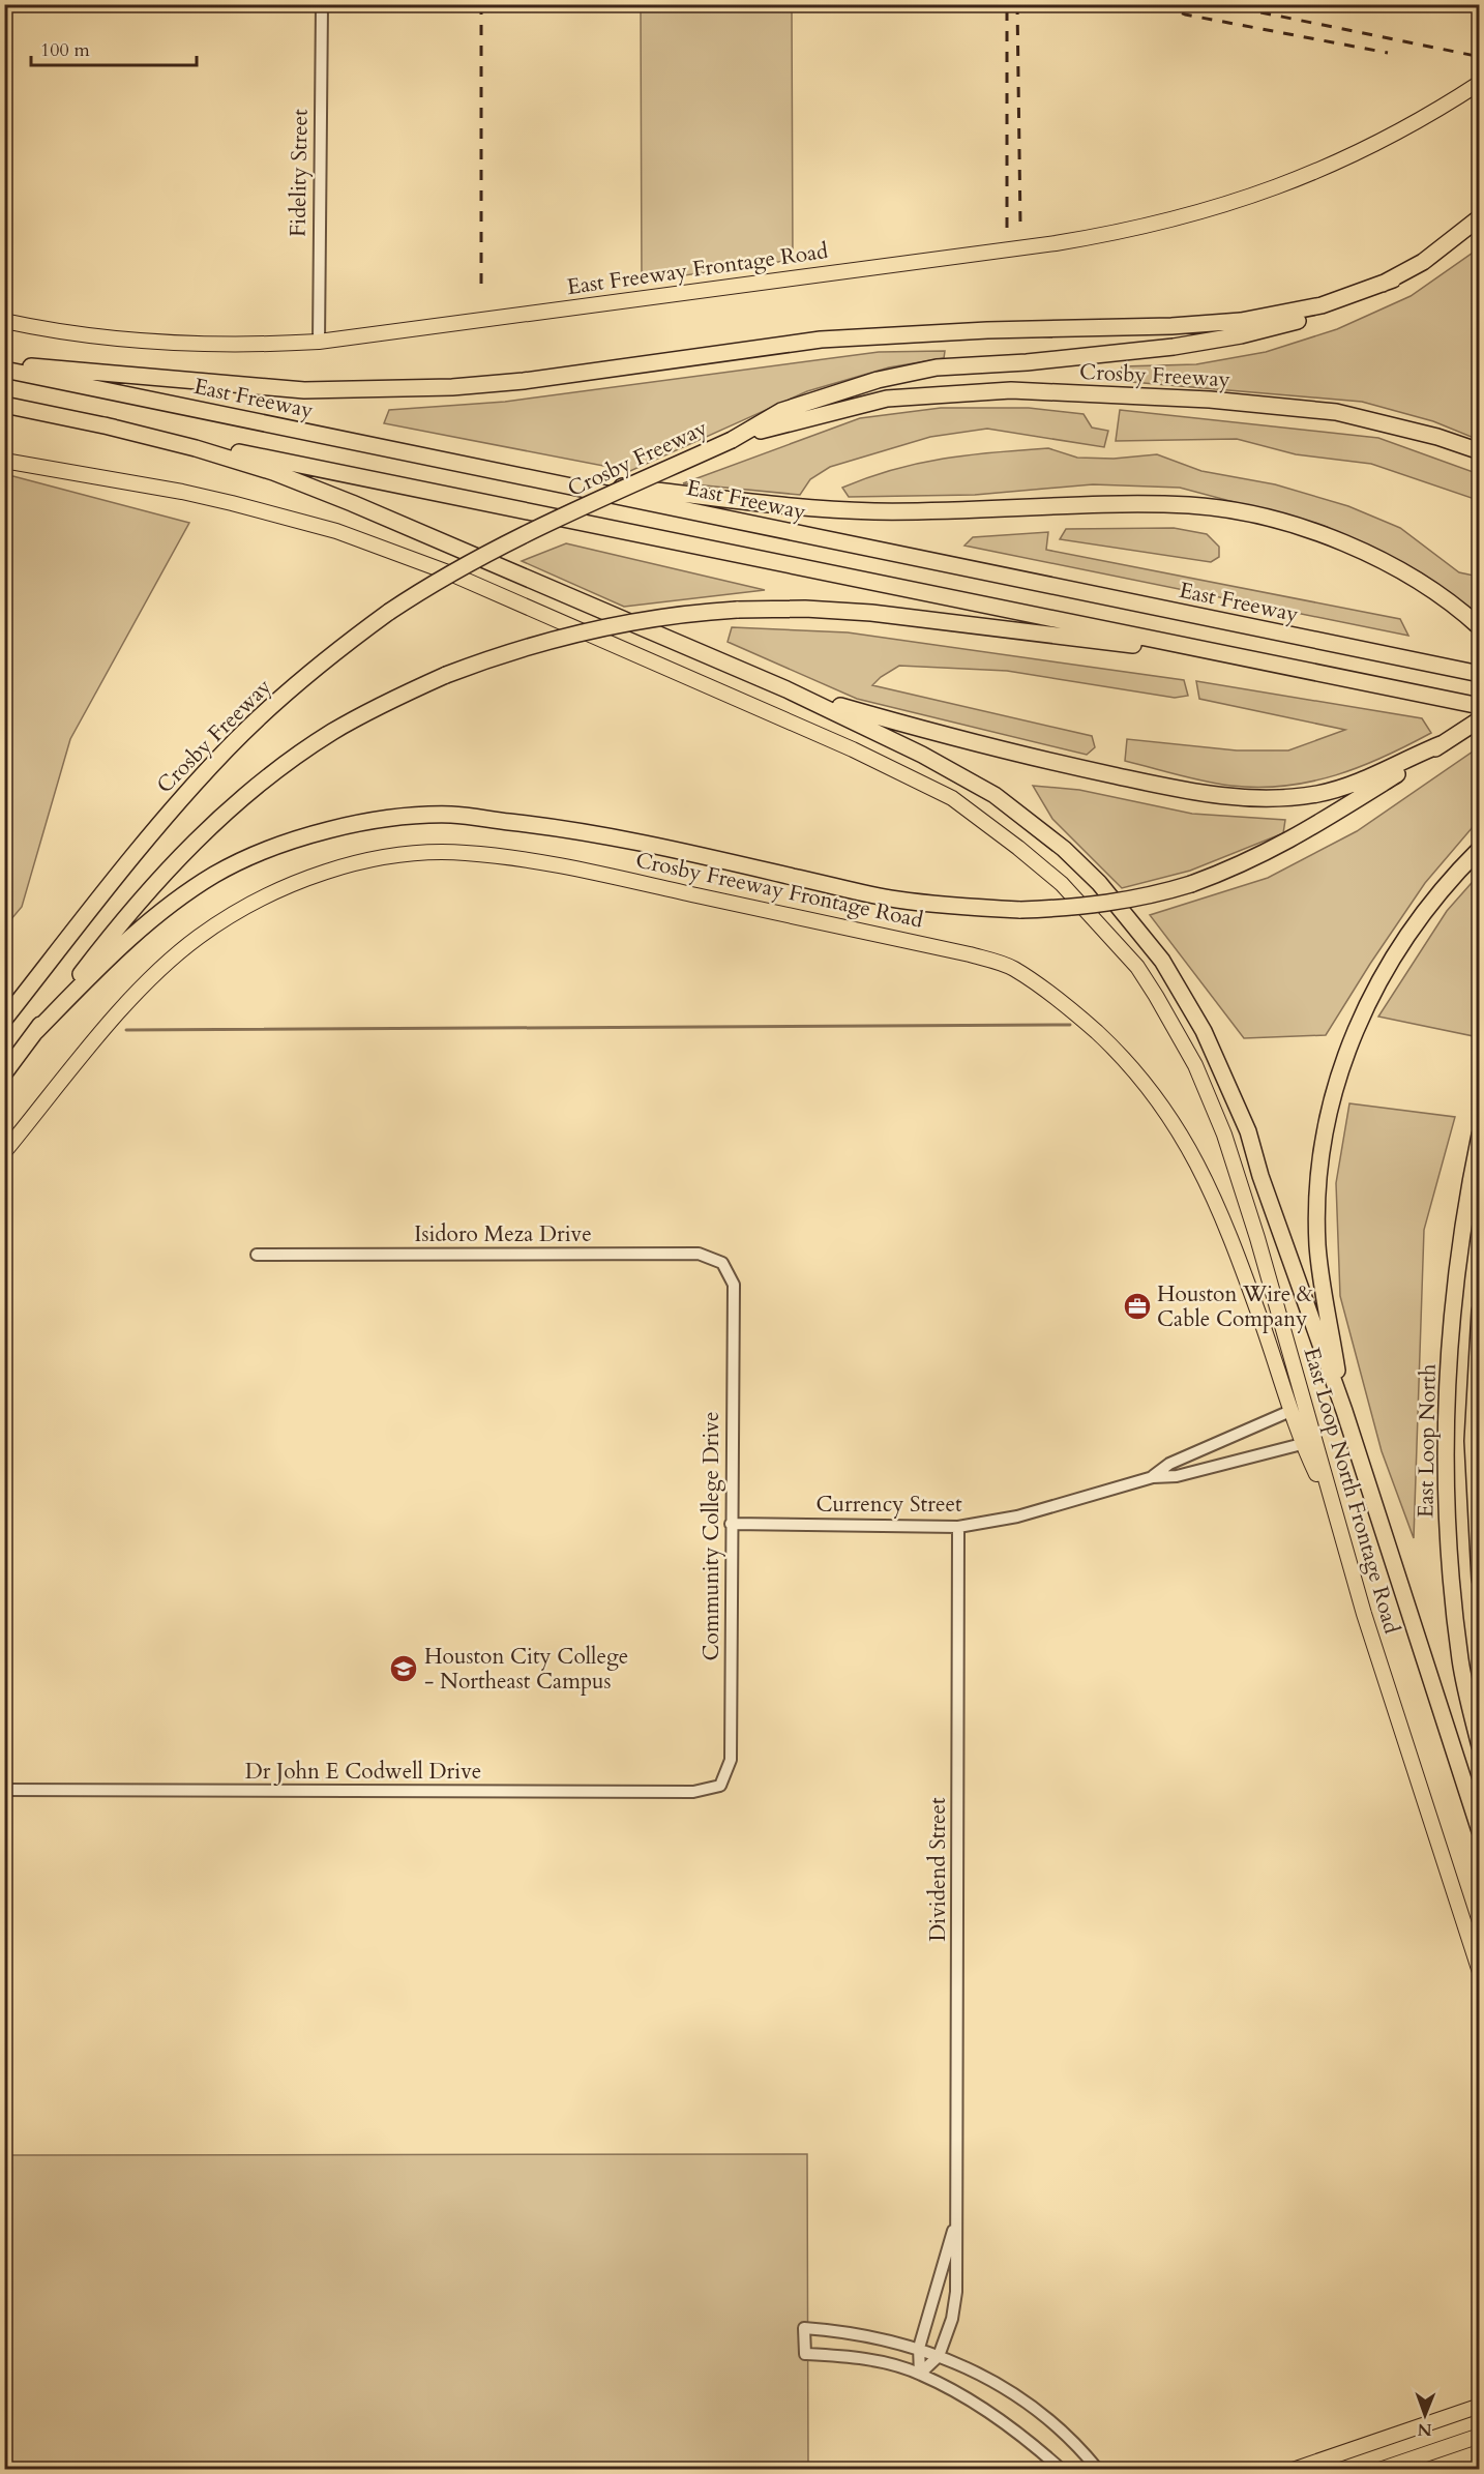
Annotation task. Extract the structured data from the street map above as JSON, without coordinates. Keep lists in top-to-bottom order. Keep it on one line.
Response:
{"streets":{"highway":["Crosby Freeway","East Freeway","East Loop North"],"main road":["East Freeway Frontage Road","Crosby Freeway Frontage Road","East Loop North Frontage Road"],"street":["Fidelity Street","Isidoro Meza Drive","Currency Street","Community College Drive","Dr John E Codwell Drive","Dividend Street"]},"crossings":[["Fidelity Street","East Freeway Frontage Road"],["Crosby Freeway Frontage Road","East Loop North Frontage Road"],["Crosby Freeway Frontage Road","Currency Street"],["Isidoro Meza Drive","Community College Drive"],["Currency Street","Community College Drive"],["Currency Street","Dividend Street"],["Community College Drive","Dr John E Codwell Drive"]],"places":{"office":["Houston Wire & Cable Company"],"school or university":["Houston City College - Northeast Campus"]},"scale_bar":"100 m","north":"bottom"}
